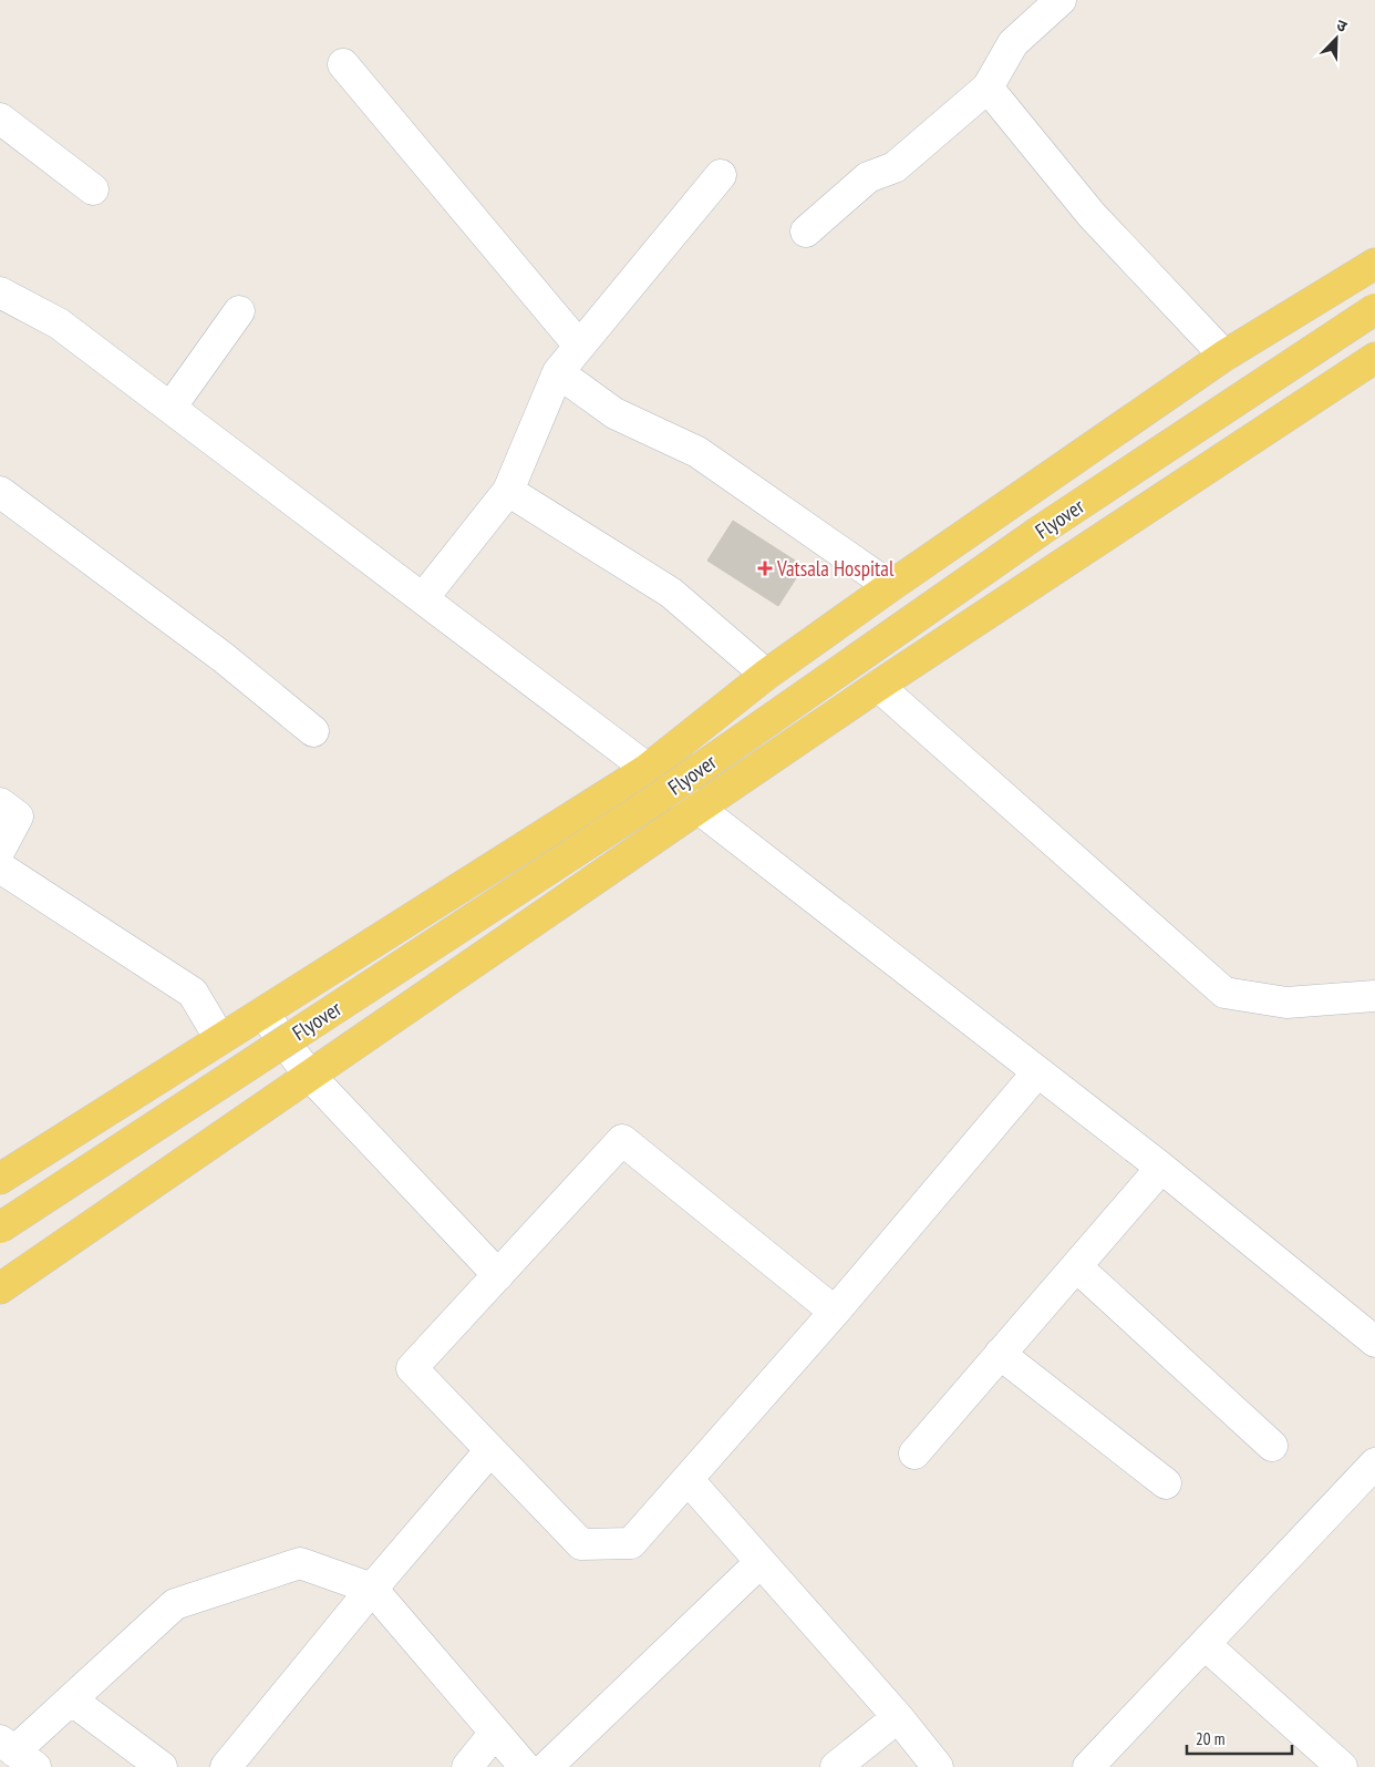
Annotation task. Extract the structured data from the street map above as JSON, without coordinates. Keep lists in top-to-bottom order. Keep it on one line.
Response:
{"streets":{"main road":["Flyover"]},"places":{"health":["Vatsala Hospital"]},"scale_bar":"20 m","north":"top right"}
